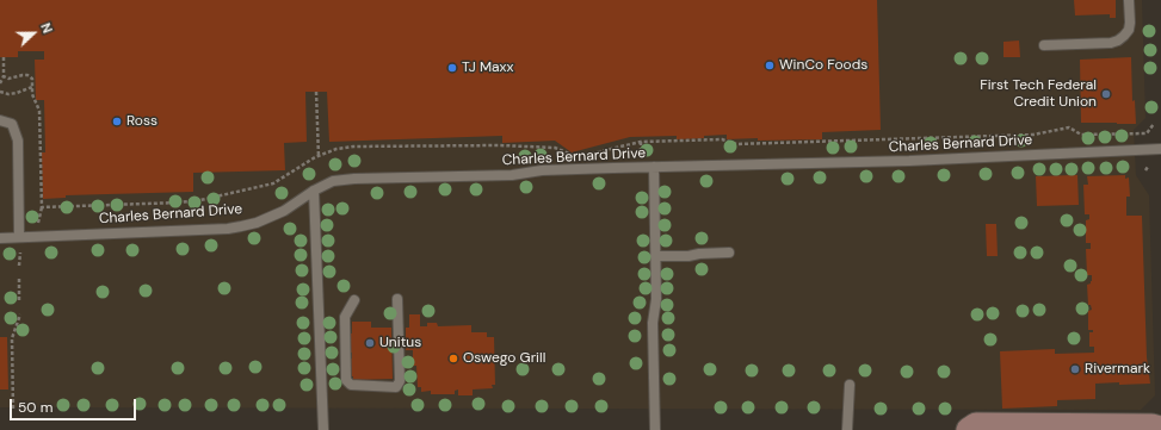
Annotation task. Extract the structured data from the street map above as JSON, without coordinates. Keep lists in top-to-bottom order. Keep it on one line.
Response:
{"streets":{"lane":["Charles Bernard Drive"]},"places":["WinCo Foods","TJ Maxx","First Tech Federal Credit Union","Ross","Unitus","Oswego Grill","Rivermark"],"scale_bar":"50 m","north":"right"}
